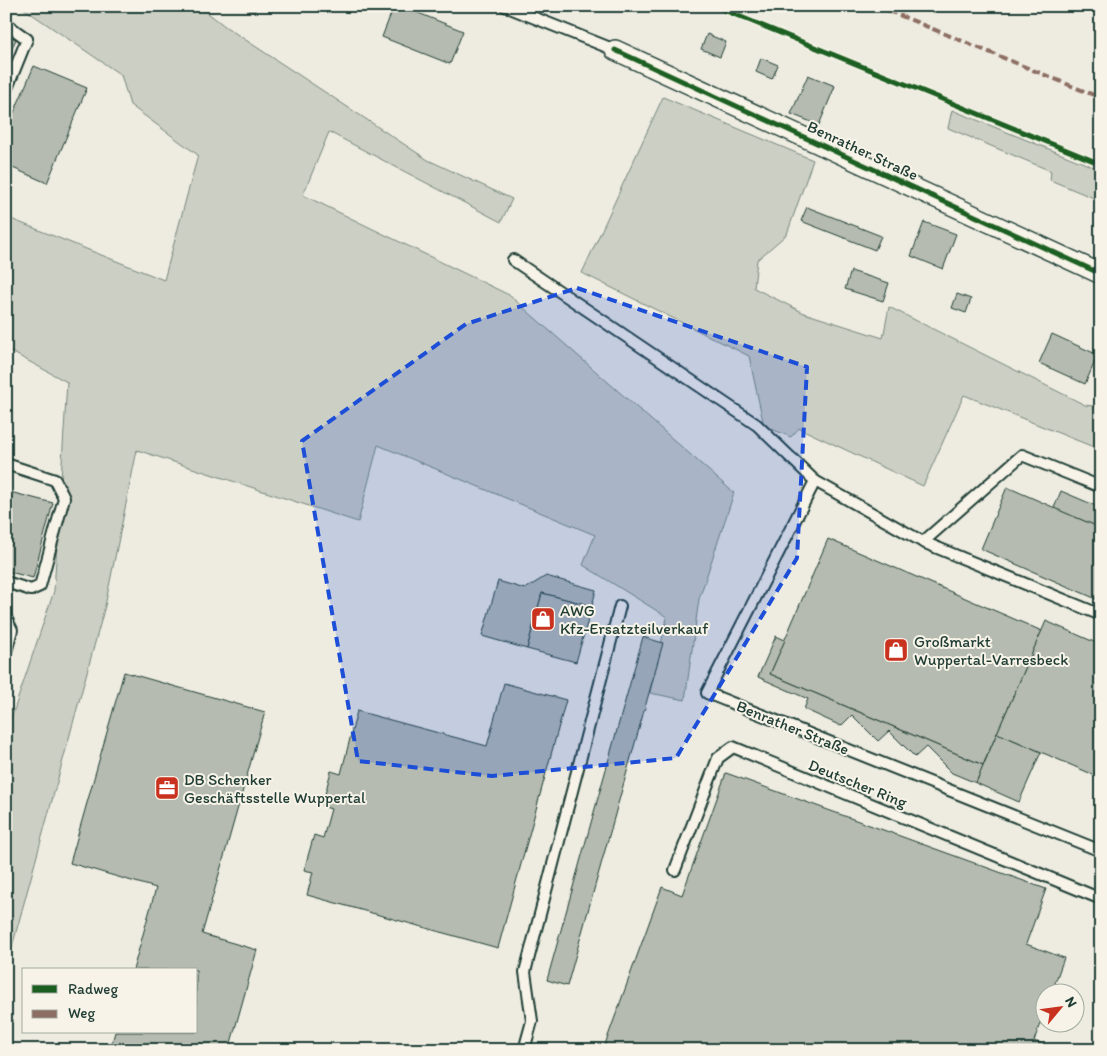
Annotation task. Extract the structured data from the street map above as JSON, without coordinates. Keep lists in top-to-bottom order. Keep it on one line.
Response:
{"streets":{"street":["Benrather Straße"],"lane":["Deutscher Ring"]},"places":{"shop":["AWG Kfz-Ersatzteilverkauf","Großmarkt Wuppertal-Varresbeck"],"office":["DB Schenker Geschäftsstelle Wuppertal"]},"legend":["Radweg","Weg"],"north":"top right"}
